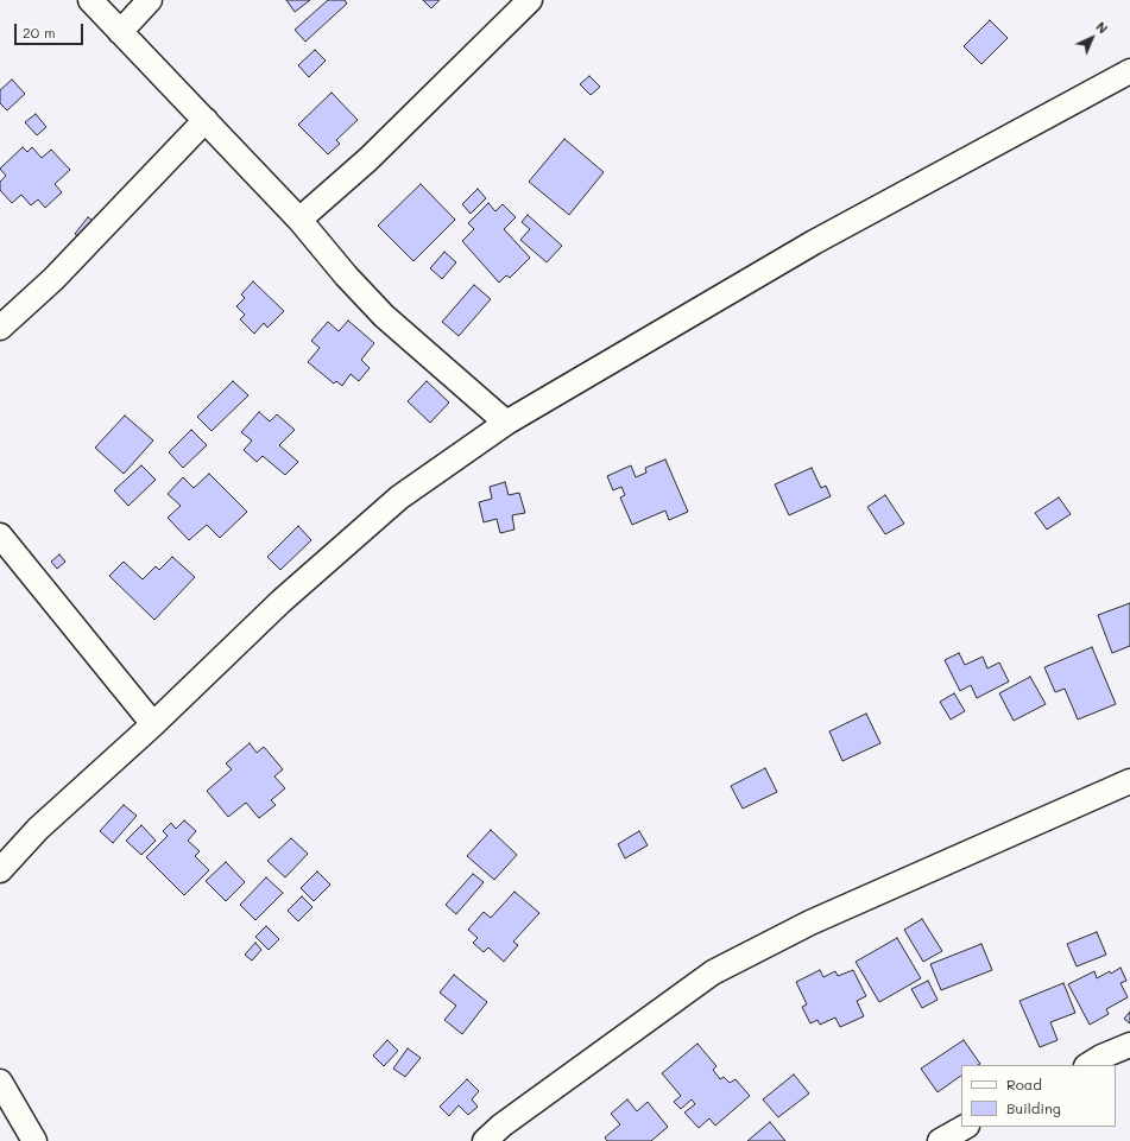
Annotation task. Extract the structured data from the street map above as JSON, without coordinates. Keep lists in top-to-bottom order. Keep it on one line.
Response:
{"legend":["Road","Building"],"scale_bar":"20 m","north":"top right"}
